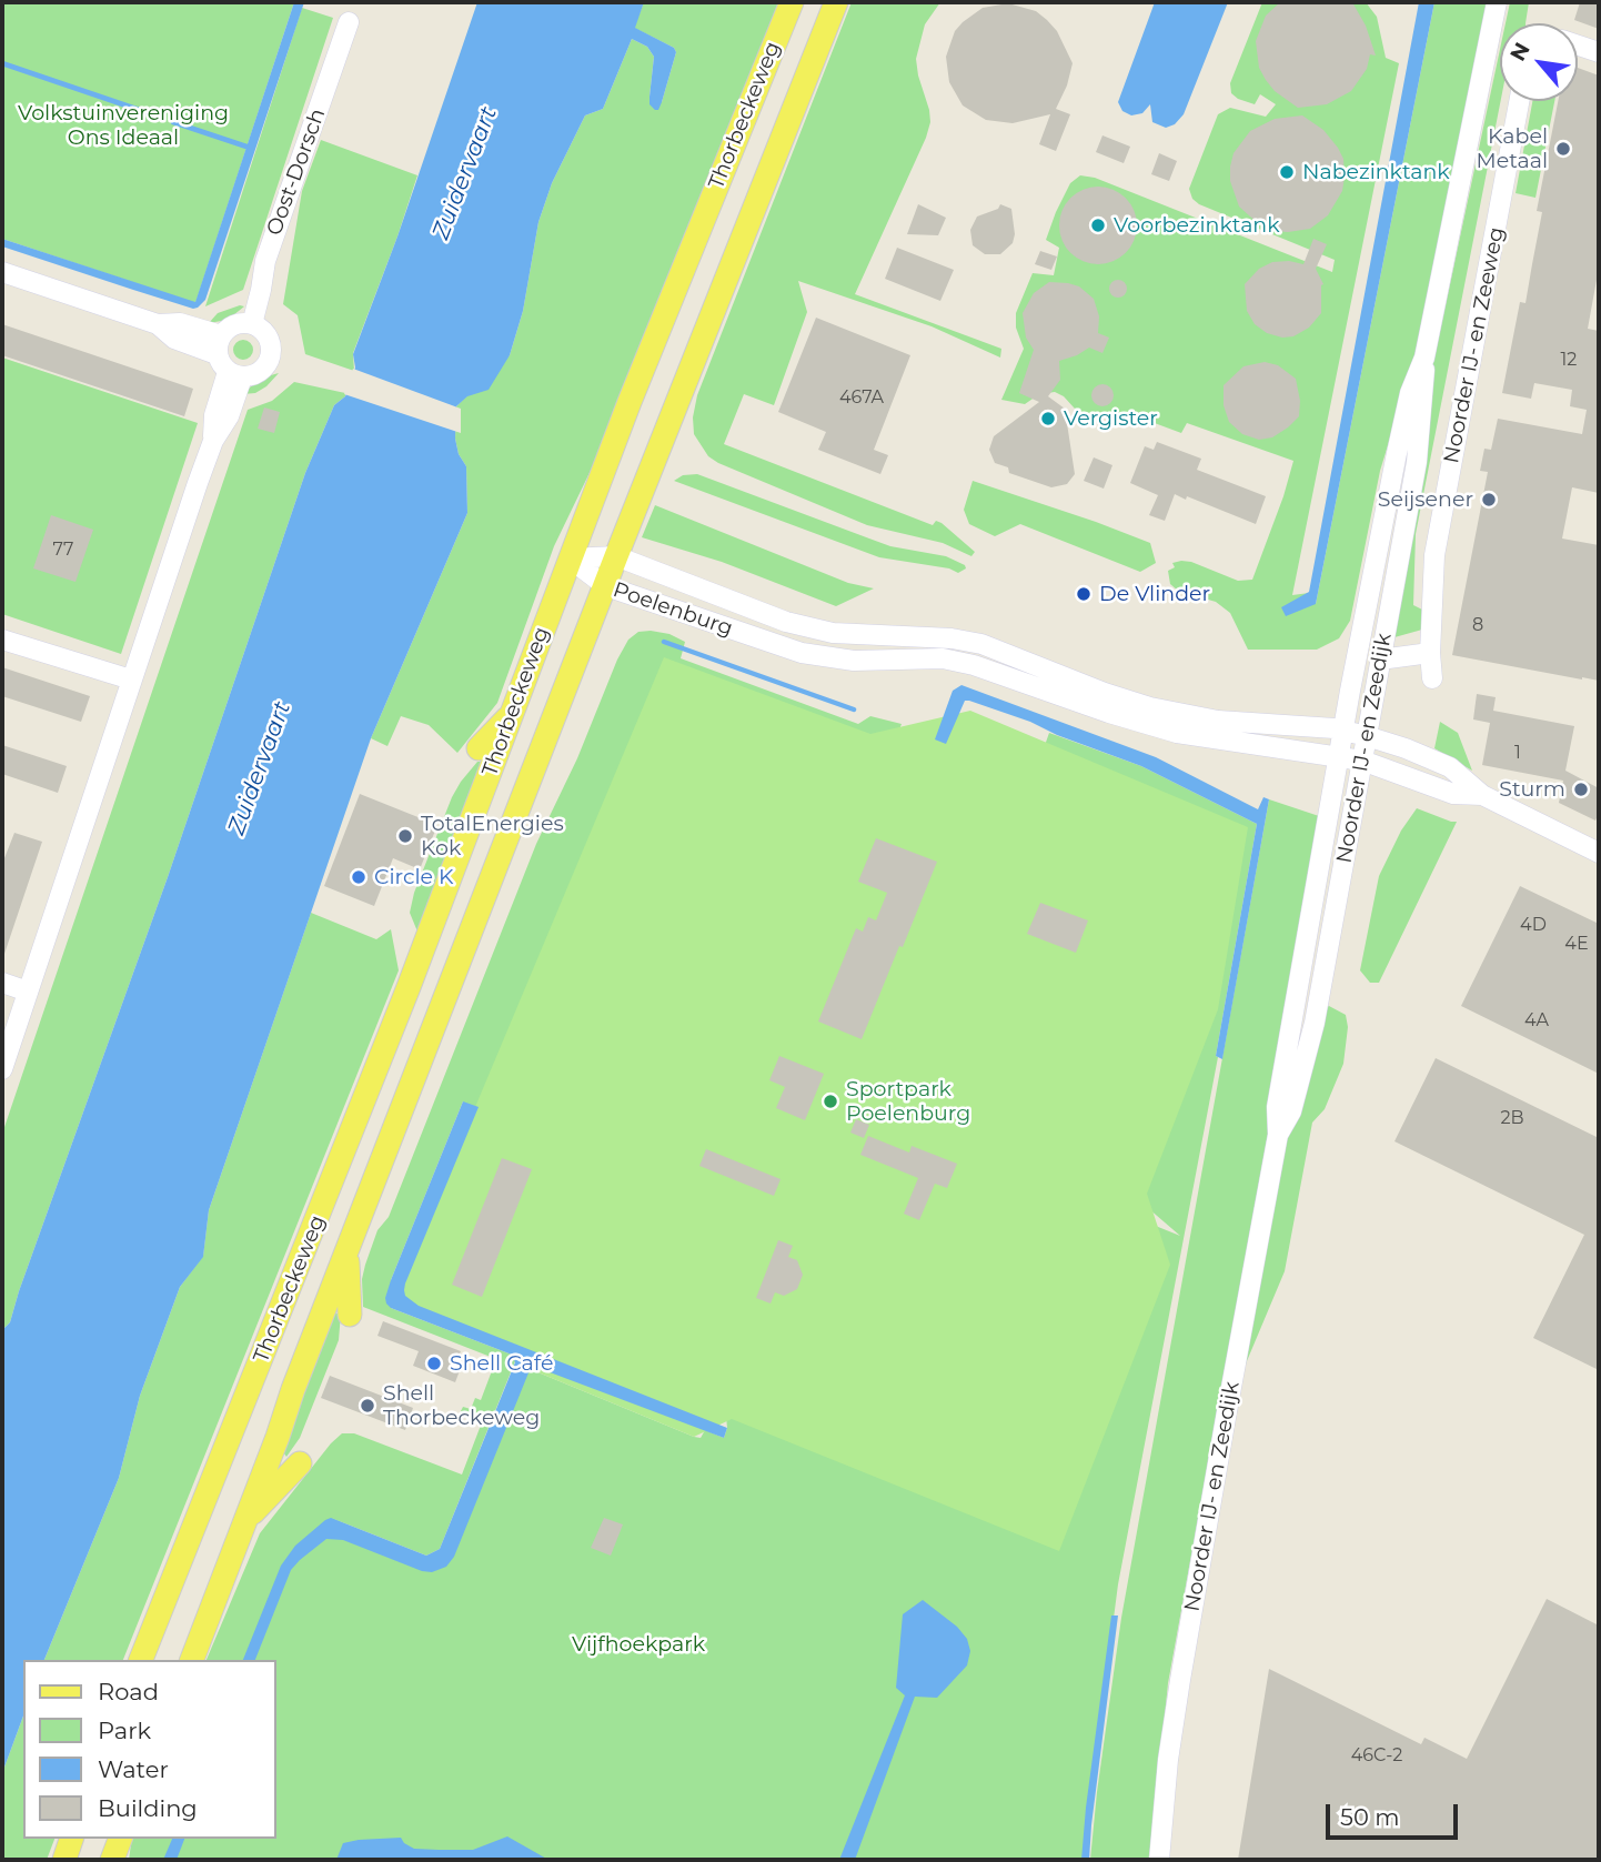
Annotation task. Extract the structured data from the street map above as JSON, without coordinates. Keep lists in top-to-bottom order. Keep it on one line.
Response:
{"streets":{"main road":["Thorbeckeweg"],"street":["Oost-Dorsch","Noorder IJ- en Zeeweg","Poelenburg","Noorder IJ- en Zeedijk"]},"crossings":[["Thorbeckeweg","Poelenburg"],["Poelenburg","Noorder IJ- en Zeedijk"]],"water":["Zuidervaart"],"parks":["Volkstuinvereniging Ons Ideaal","Vijfhoekpark"],"places":["Kabel Metaal","Nabezinktank","Voorbezinktank","Vergister","Seijsener","De Vlinder","Sturm","TotalEnergies Kok","Circle K","Sportpark Poelenburg","Shell Café","Shell Thorbeckeweg"],"house_numbers":["12","467A","77","8","1","4D","4E","4A","2B","46C-2"],"legend":["Road","Park","Water","Building"],"scale_bar":"50 m","north":"top left"}
